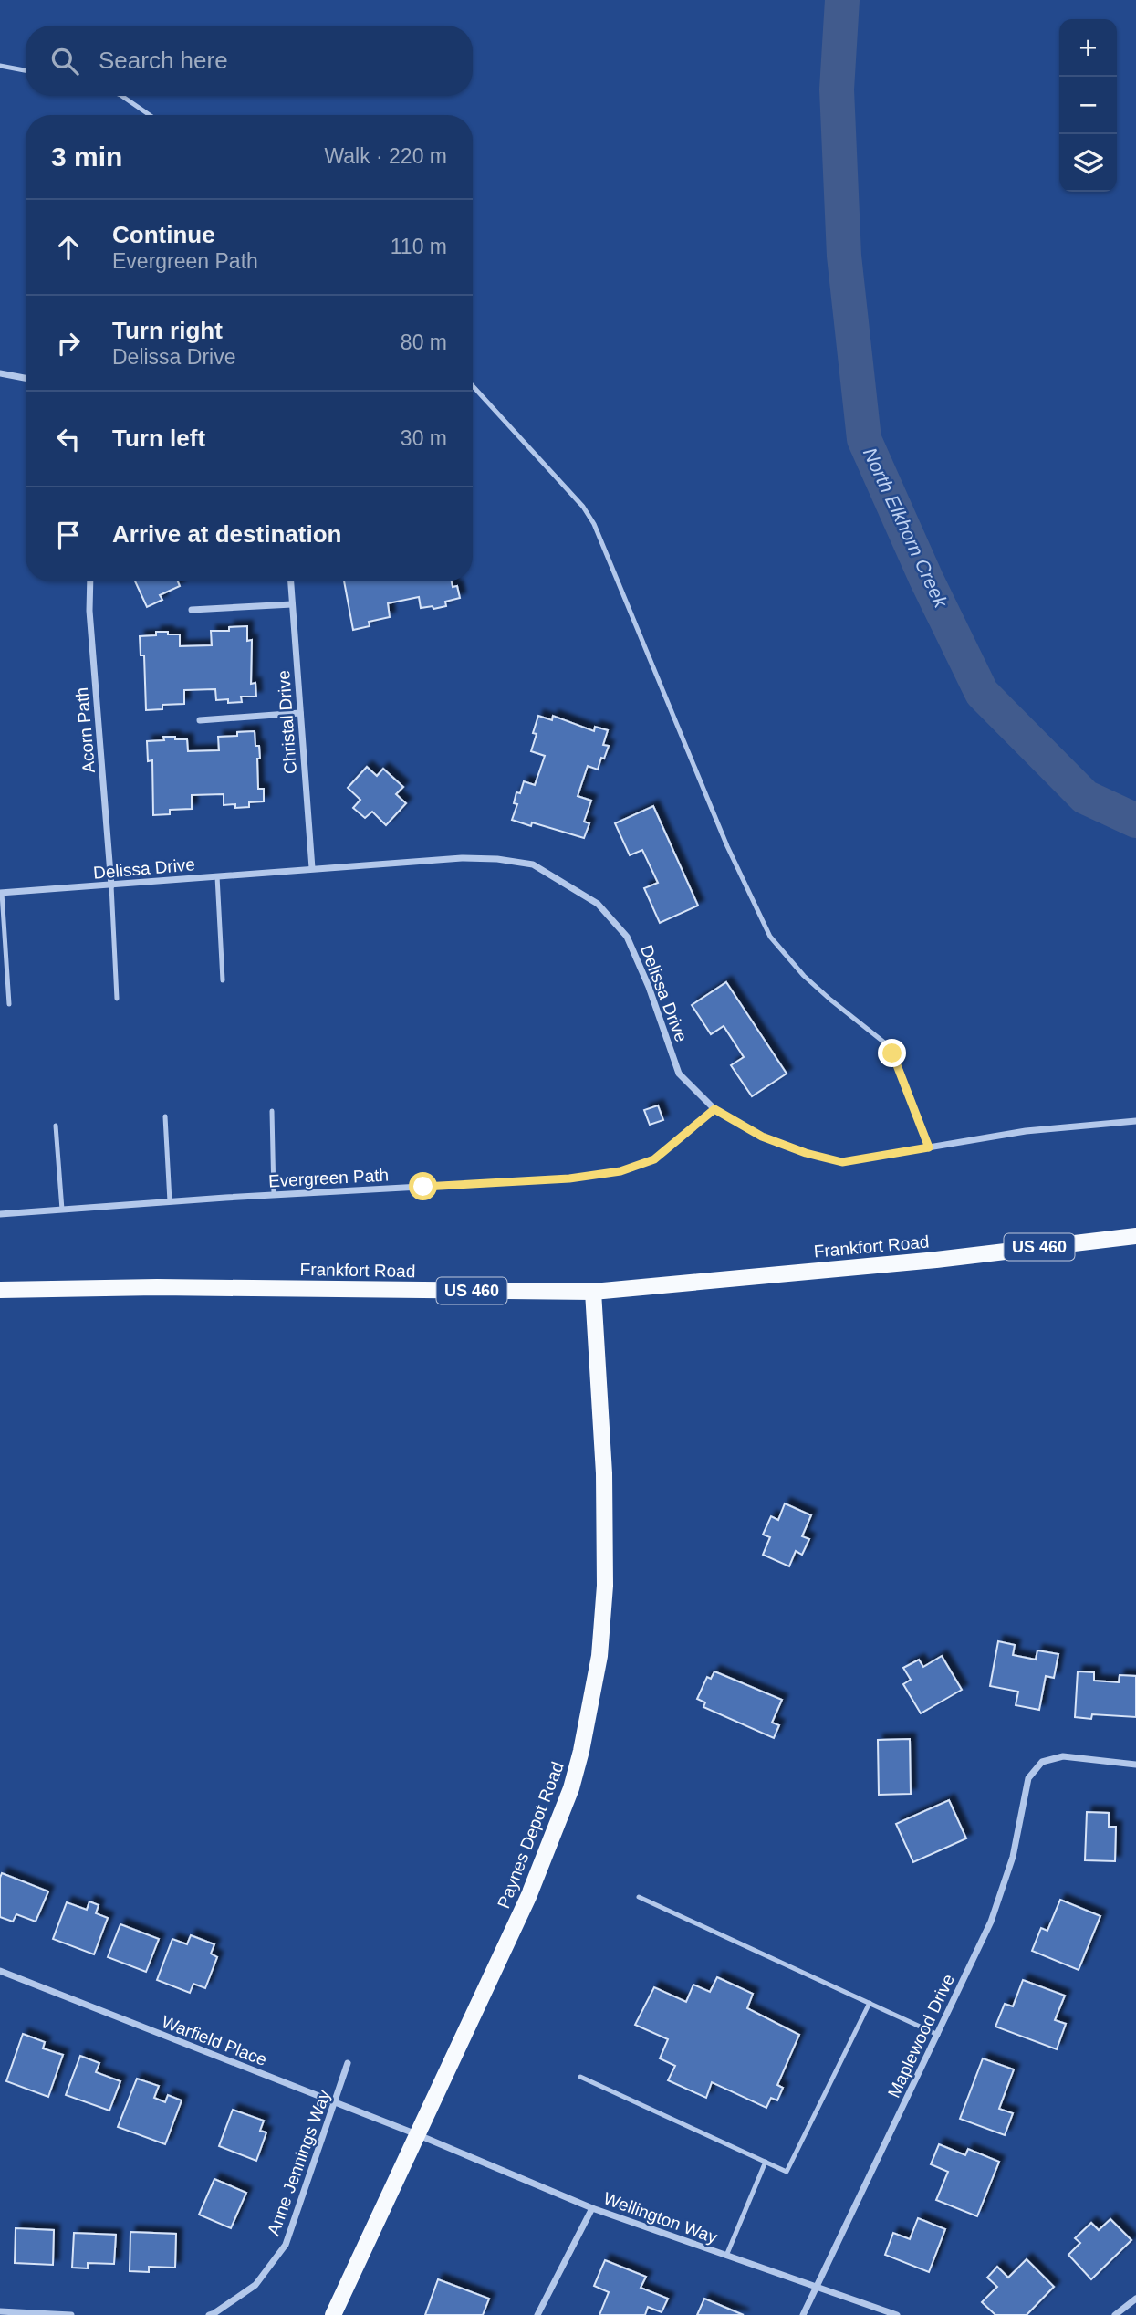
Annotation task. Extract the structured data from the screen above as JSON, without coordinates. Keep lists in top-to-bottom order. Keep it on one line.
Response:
{"streets":{"main road":["Frankfort Road","US 460","Paynes Depot Road"],"street":["Christal Drive","Acorn Path","Delissa Drive","Evergreen Path","Maplewood Drive","Warfield Place","Anne Jennings Way","Wellington Way"]},"crossings":[["Christal Drive","Delissa Drive"],["Acorn Path","Delissa Drive"],["Delissa Drive","Evergreen Path"],["Frankfort Road","Paynes Depot Road"],["Paynes Depot Road","Warfield Place"],["Paynes Depot Road","Wellington Way"],["Maplewood Drive","Wellington Way"],["Warfield Place","Anne Jennings Way"],["Warfield Place","Wellington Way"]],"water":["North Elkhorn Creek"],"page":{"map_buttons":["+","−"],"search":"Search here","heading":["3 min","Walk · 220 m"],"list":[["Continue","Evergreen Path","110 m"],["Turn right","Delissa Drive","80 m"],["Turn left","30 m"],"Arrive at destination"]}}
